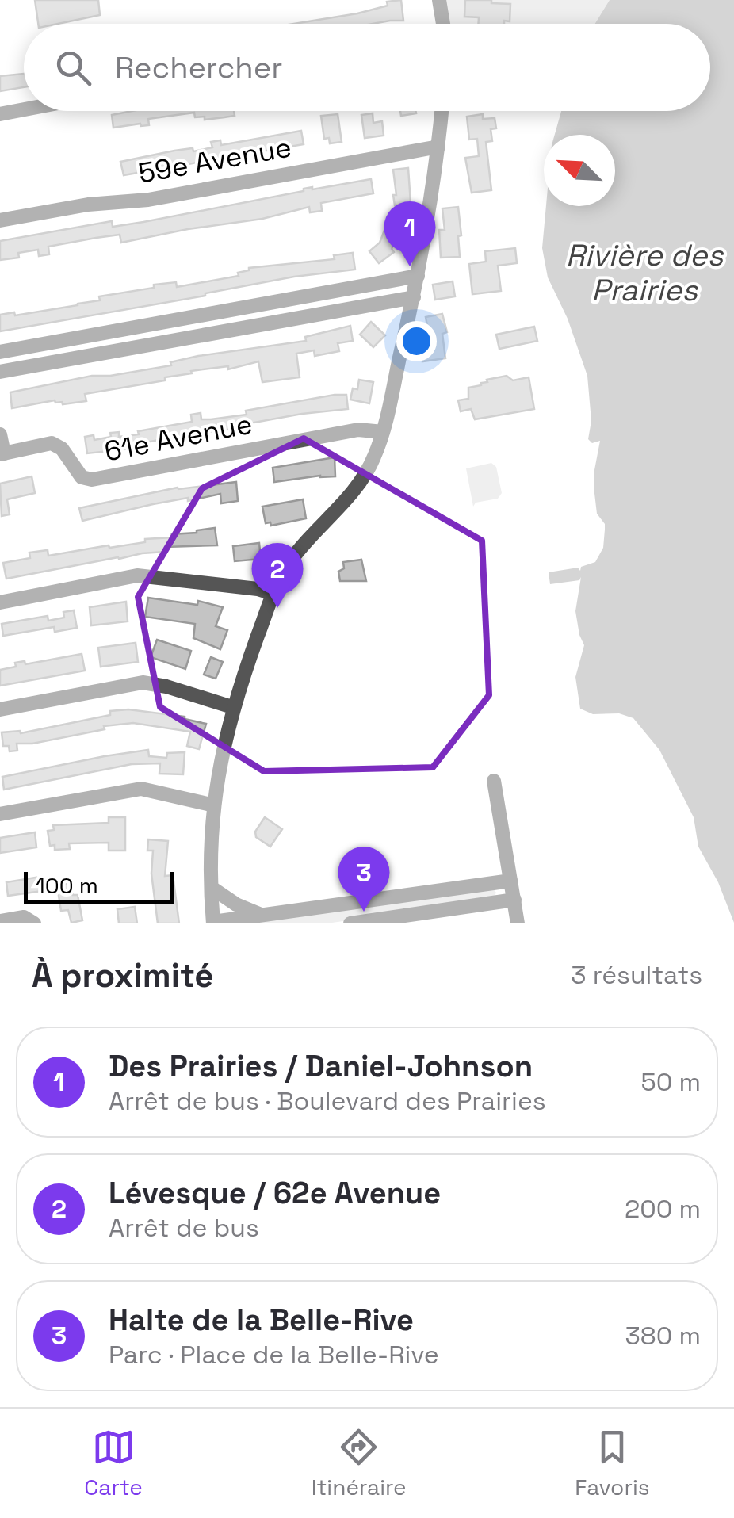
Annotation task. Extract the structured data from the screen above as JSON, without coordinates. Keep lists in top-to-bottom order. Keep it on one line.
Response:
{"streets":{"street":["59e Avenue","61e Avenue"]},"water":["Rivière des Prairies"],"scale_bar":"100 m","north":"top left","page":{"search":"Rechercher","pins":["1","2","3"],"scale":"100 m","heading":["À proximité","3 résultats"],"list":[{"mark":"1","name":"Des Prairies / Daniel-Johnson","note":"Arrêt de bus · Boulevard des Prairies","value":"50 m"},{"mark":"2","name":"Lévesque / 62e Avenue","note":"Arrêt de bus","value":"200 m"},{"mark":"3","name":"Halte de la Belle-Rive","note":"Parc · Place de la Belle-Rive","value":"380 m"}],"nav":["Carte","Itinéraire","Favoris"]}}
